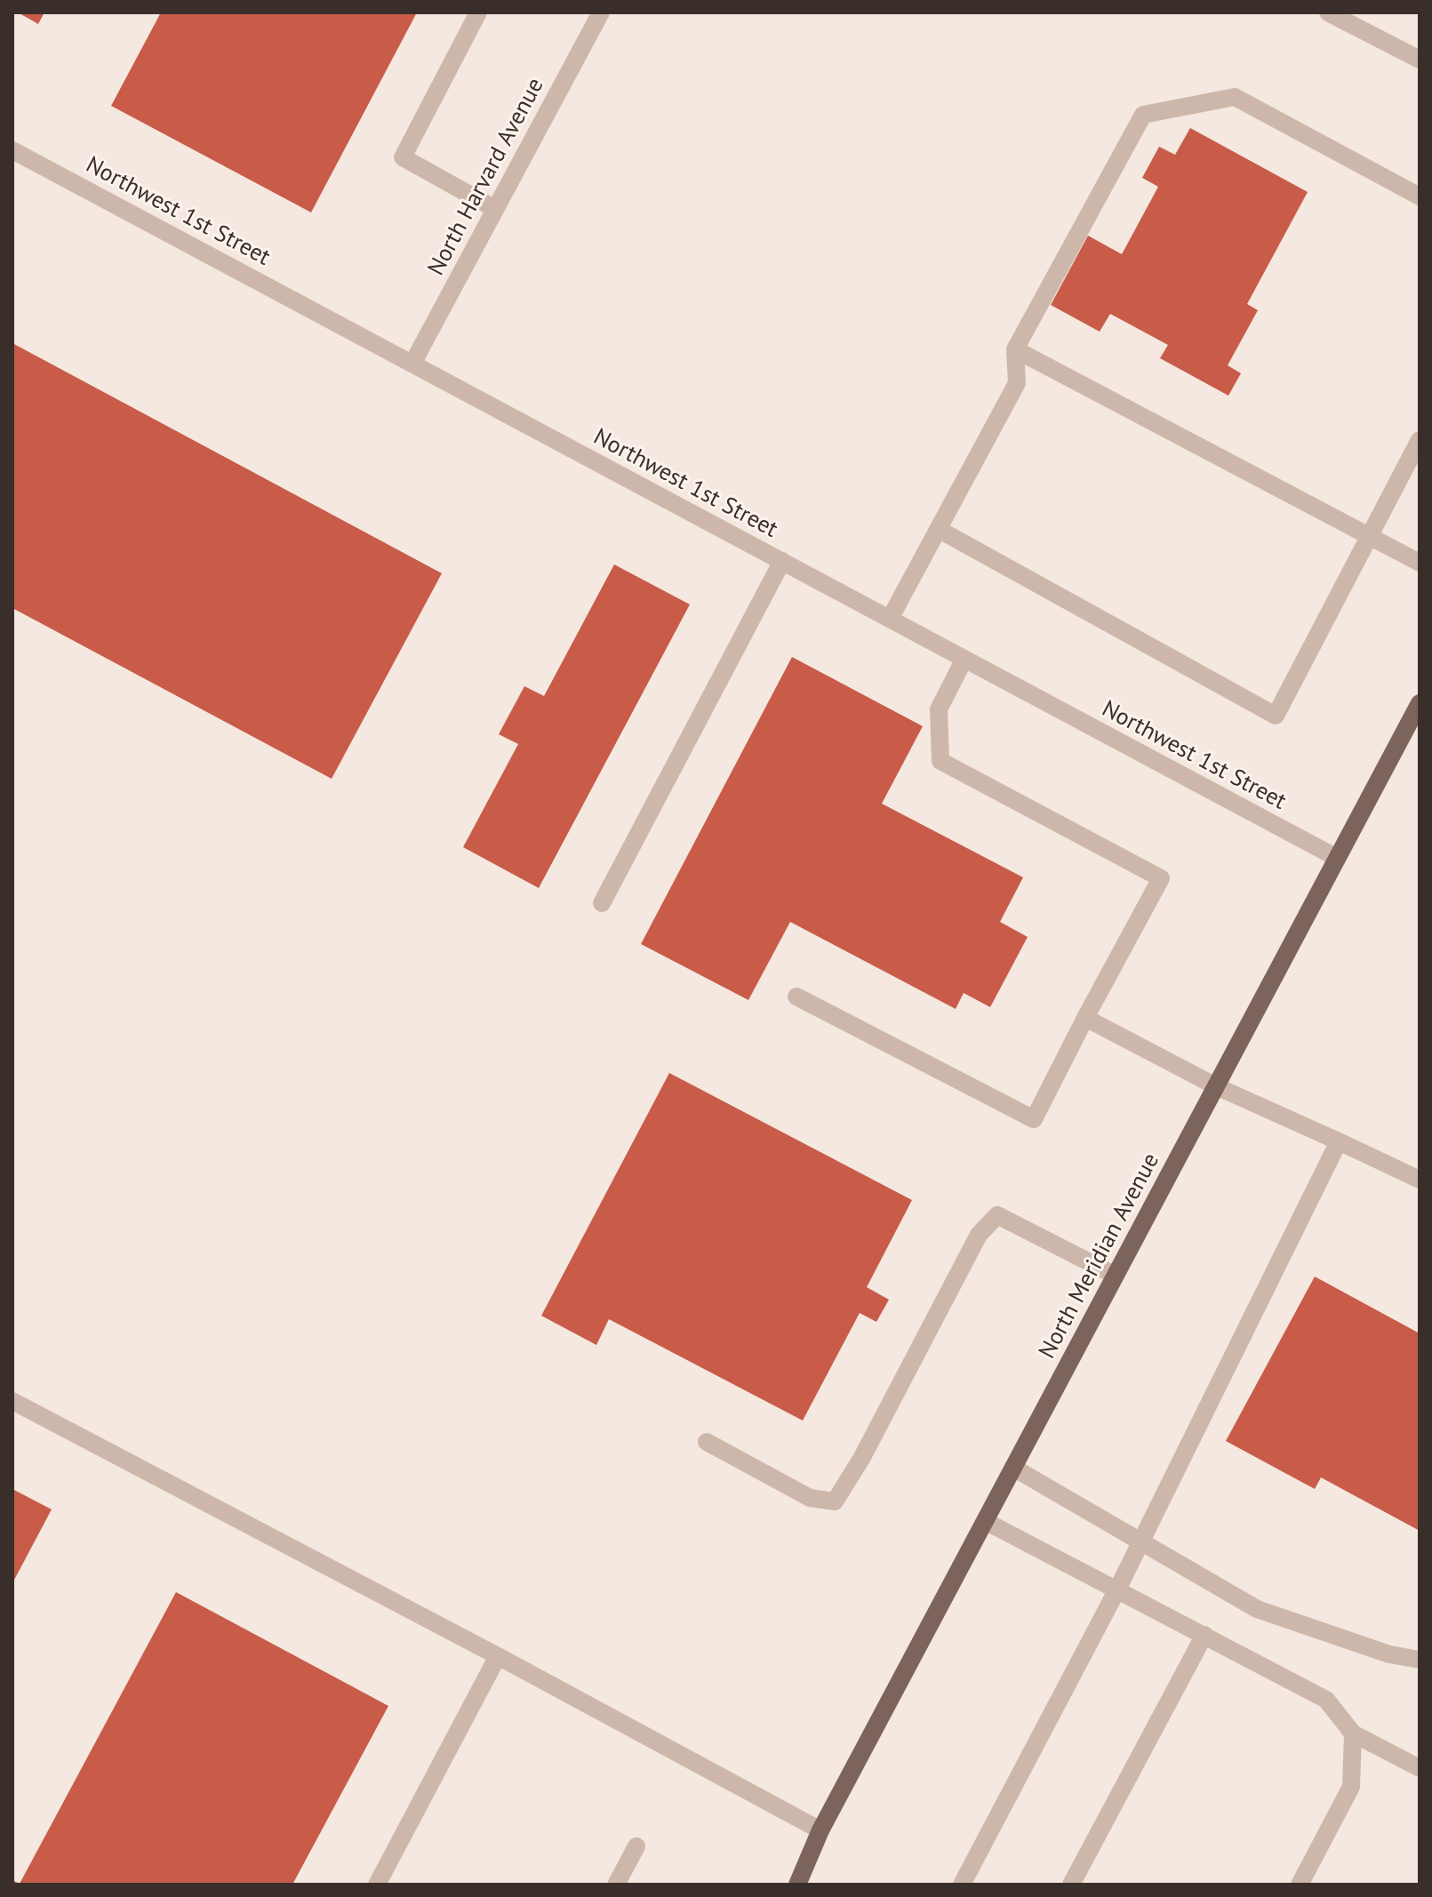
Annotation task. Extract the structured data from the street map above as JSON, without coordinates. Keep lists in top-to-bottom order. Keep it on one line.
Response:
{"streets":{"main road":["North Meridian Avenue"],"street":["North Harvard Avenue","Northwest 1st Street"]},"crossings":[["North Harvard Avenue","Northwest 1st Street"],["Northwest 1st Street","North Meridian Avenue"]]}
